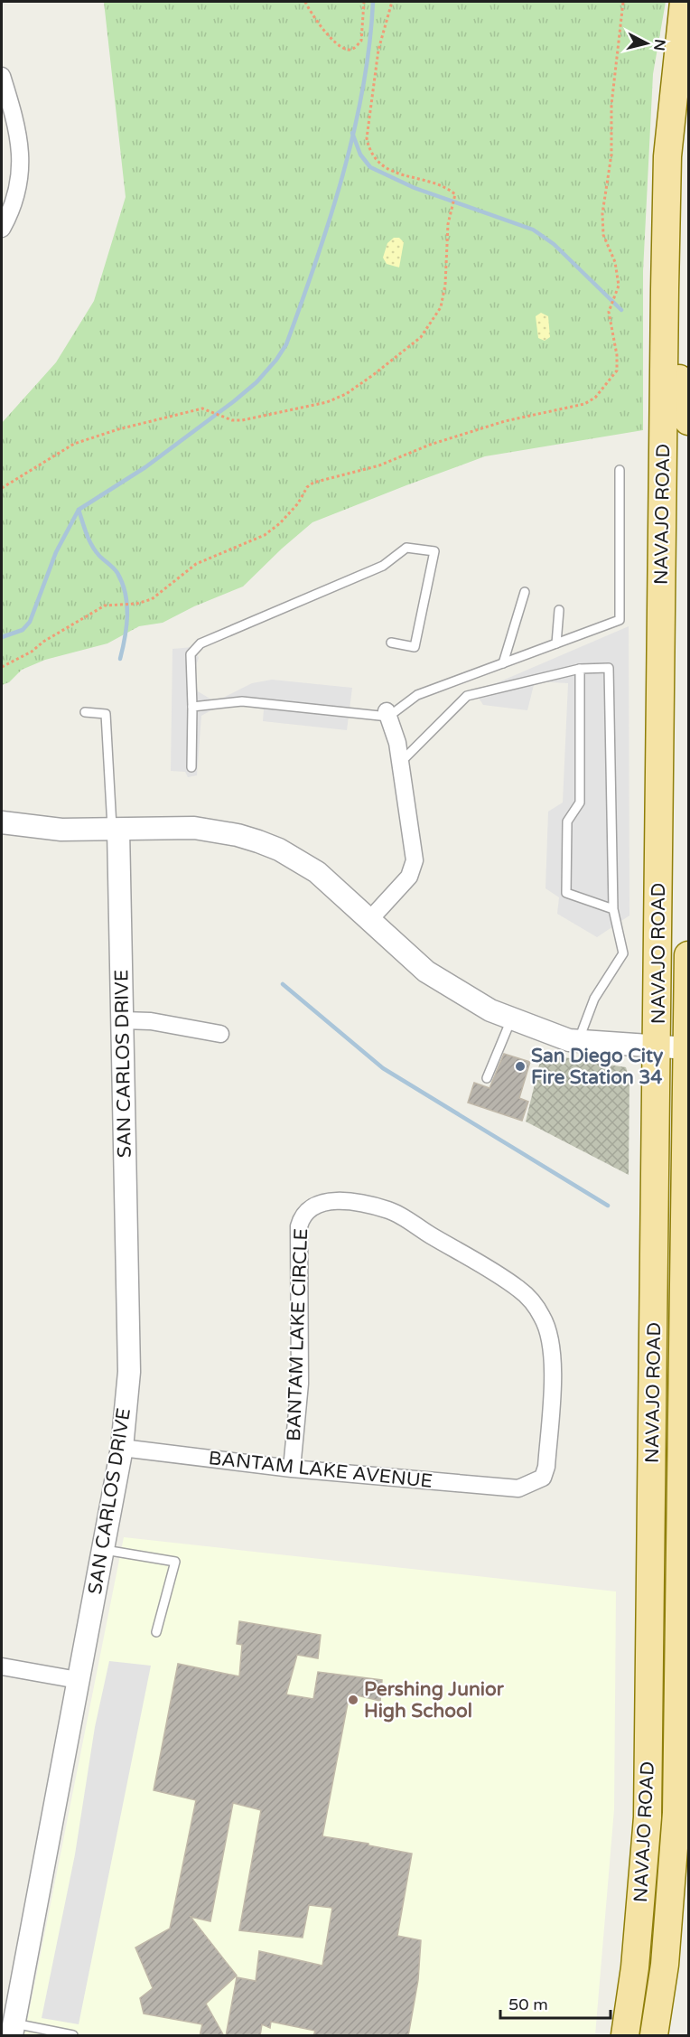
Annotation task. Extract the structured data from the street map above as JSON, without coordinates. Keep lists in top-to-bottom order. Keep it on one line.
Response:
{"streets":{"main road":["NAVAJO ROAD"],"street":["SAN CARLOS DRIVE","BANTAM LAKE CIRCLE","BANTAM LAKE AVENUE"]},"crossings":[["SAN CARLOS DRIVE","BANTAM LAKE AVENUE"],["BANTAM LAKE CIRCLE","BANTAM LAKE AVENUE"]],"places":["San Diego City Fire Station 34","Pershing Junior High School"],"scale_bar":"50 m","north":"right"}
